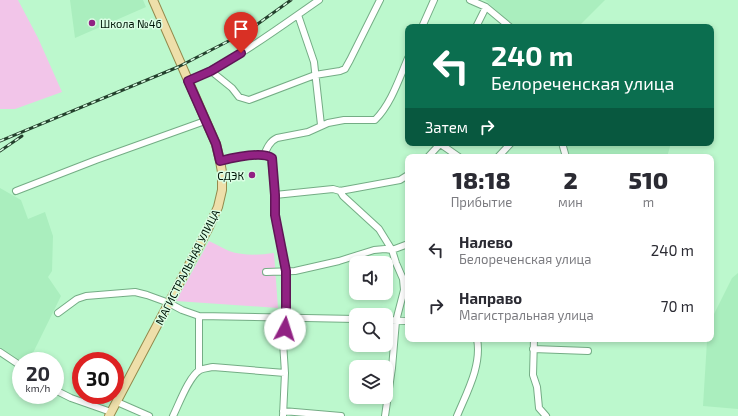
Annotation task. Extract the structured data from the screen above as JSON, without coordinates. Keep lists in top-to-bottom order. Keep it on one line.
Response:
{"streets":{"main road":["МАГИСТРАЛЬНАЯ УЛИЦА"]},"places":["Школа №46","СДЭК"],"page":{"turn":["240 m","Белореченская улица"],"then":"Затем","eta":["18:18","Прибытие","2","мин","510","m"],"list":[{"name":"Налево","note":"Белореченская улица","value":"240 m"},{"name":"Направо","note":"Магистральная улица","value":"70 m"}],"speed":"20 km/h","limit":"30"}}
